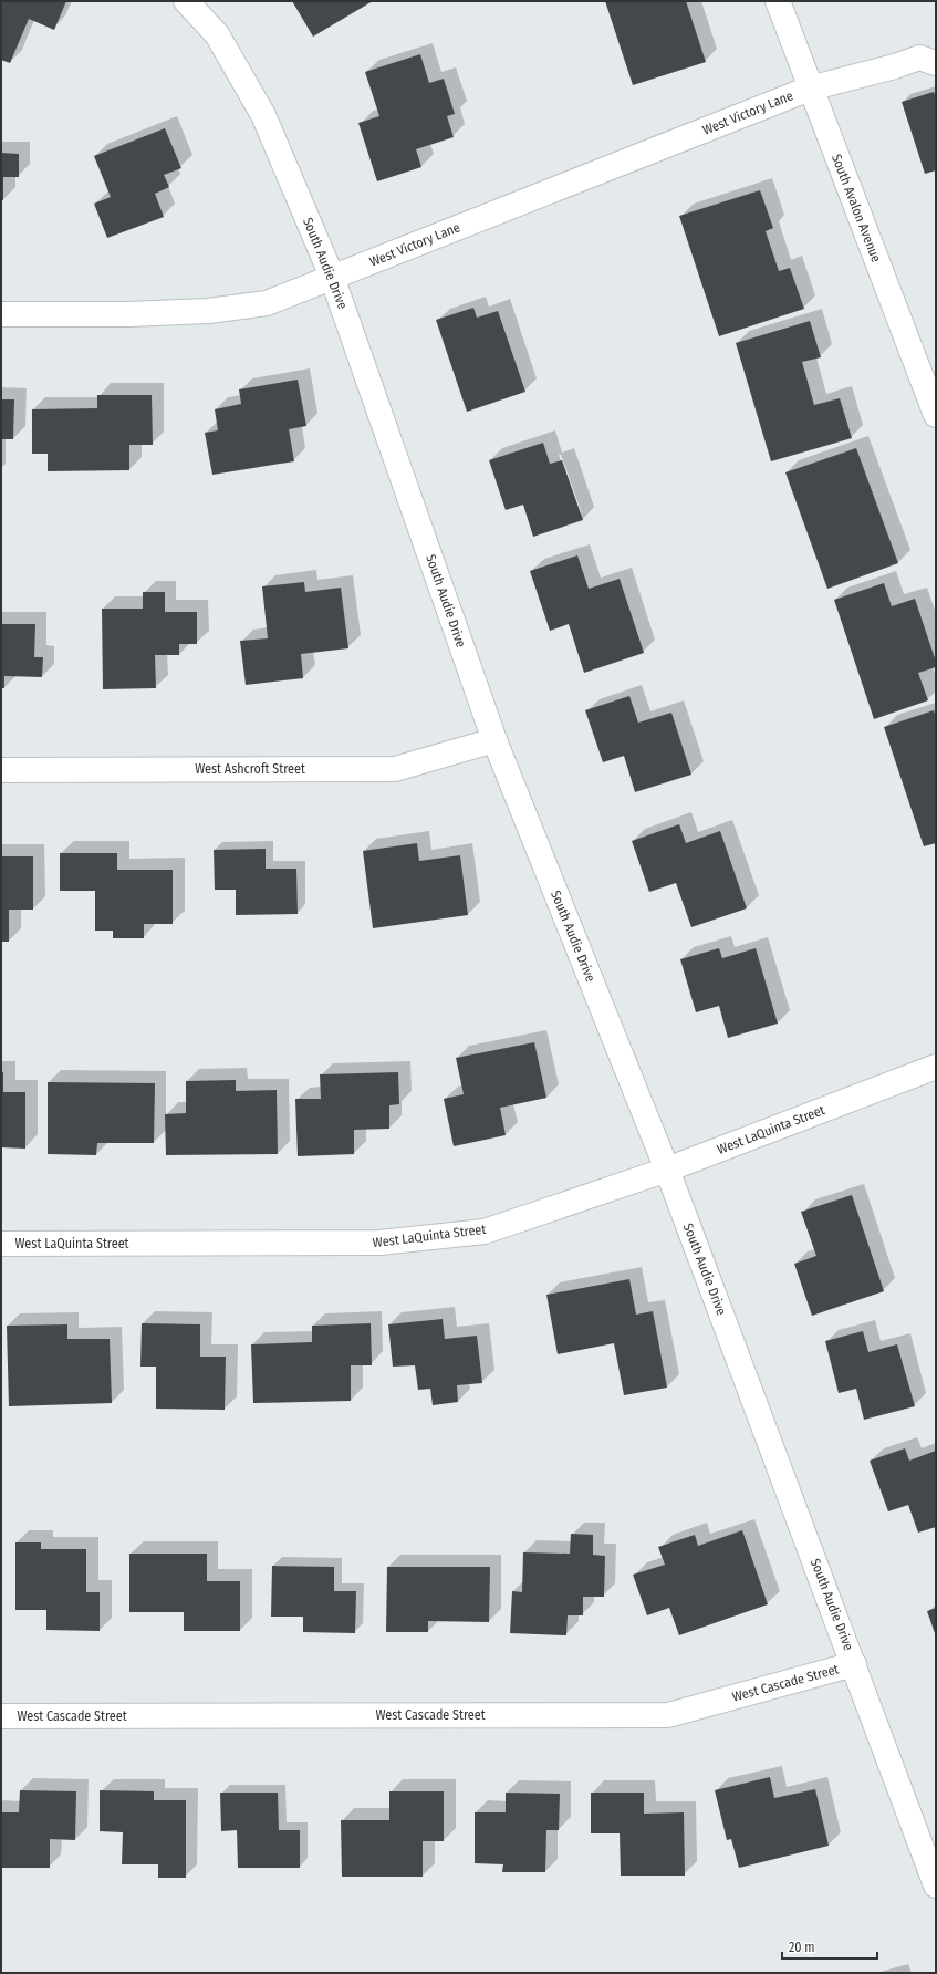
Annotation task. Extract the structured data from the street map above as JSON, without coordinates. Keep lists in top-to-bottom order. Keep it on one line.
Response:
{"streets":{"street":["West Victory Lane","South Avalon Avenue","South Audie Drive","West Ashcroft Street","West LaQuinta Street","West Cascade Street"]},"crossings":[["West Victory Lane","South Avalon Avenue"],["West Victory Lane","South Audie Drive"],["South Audie Drive","West Ashcroft Street"],["South Audie Drive","West LaQuinta Street"],["South Audie Drive","West Cascade Street"]],"scale_bar":"20 m"}
